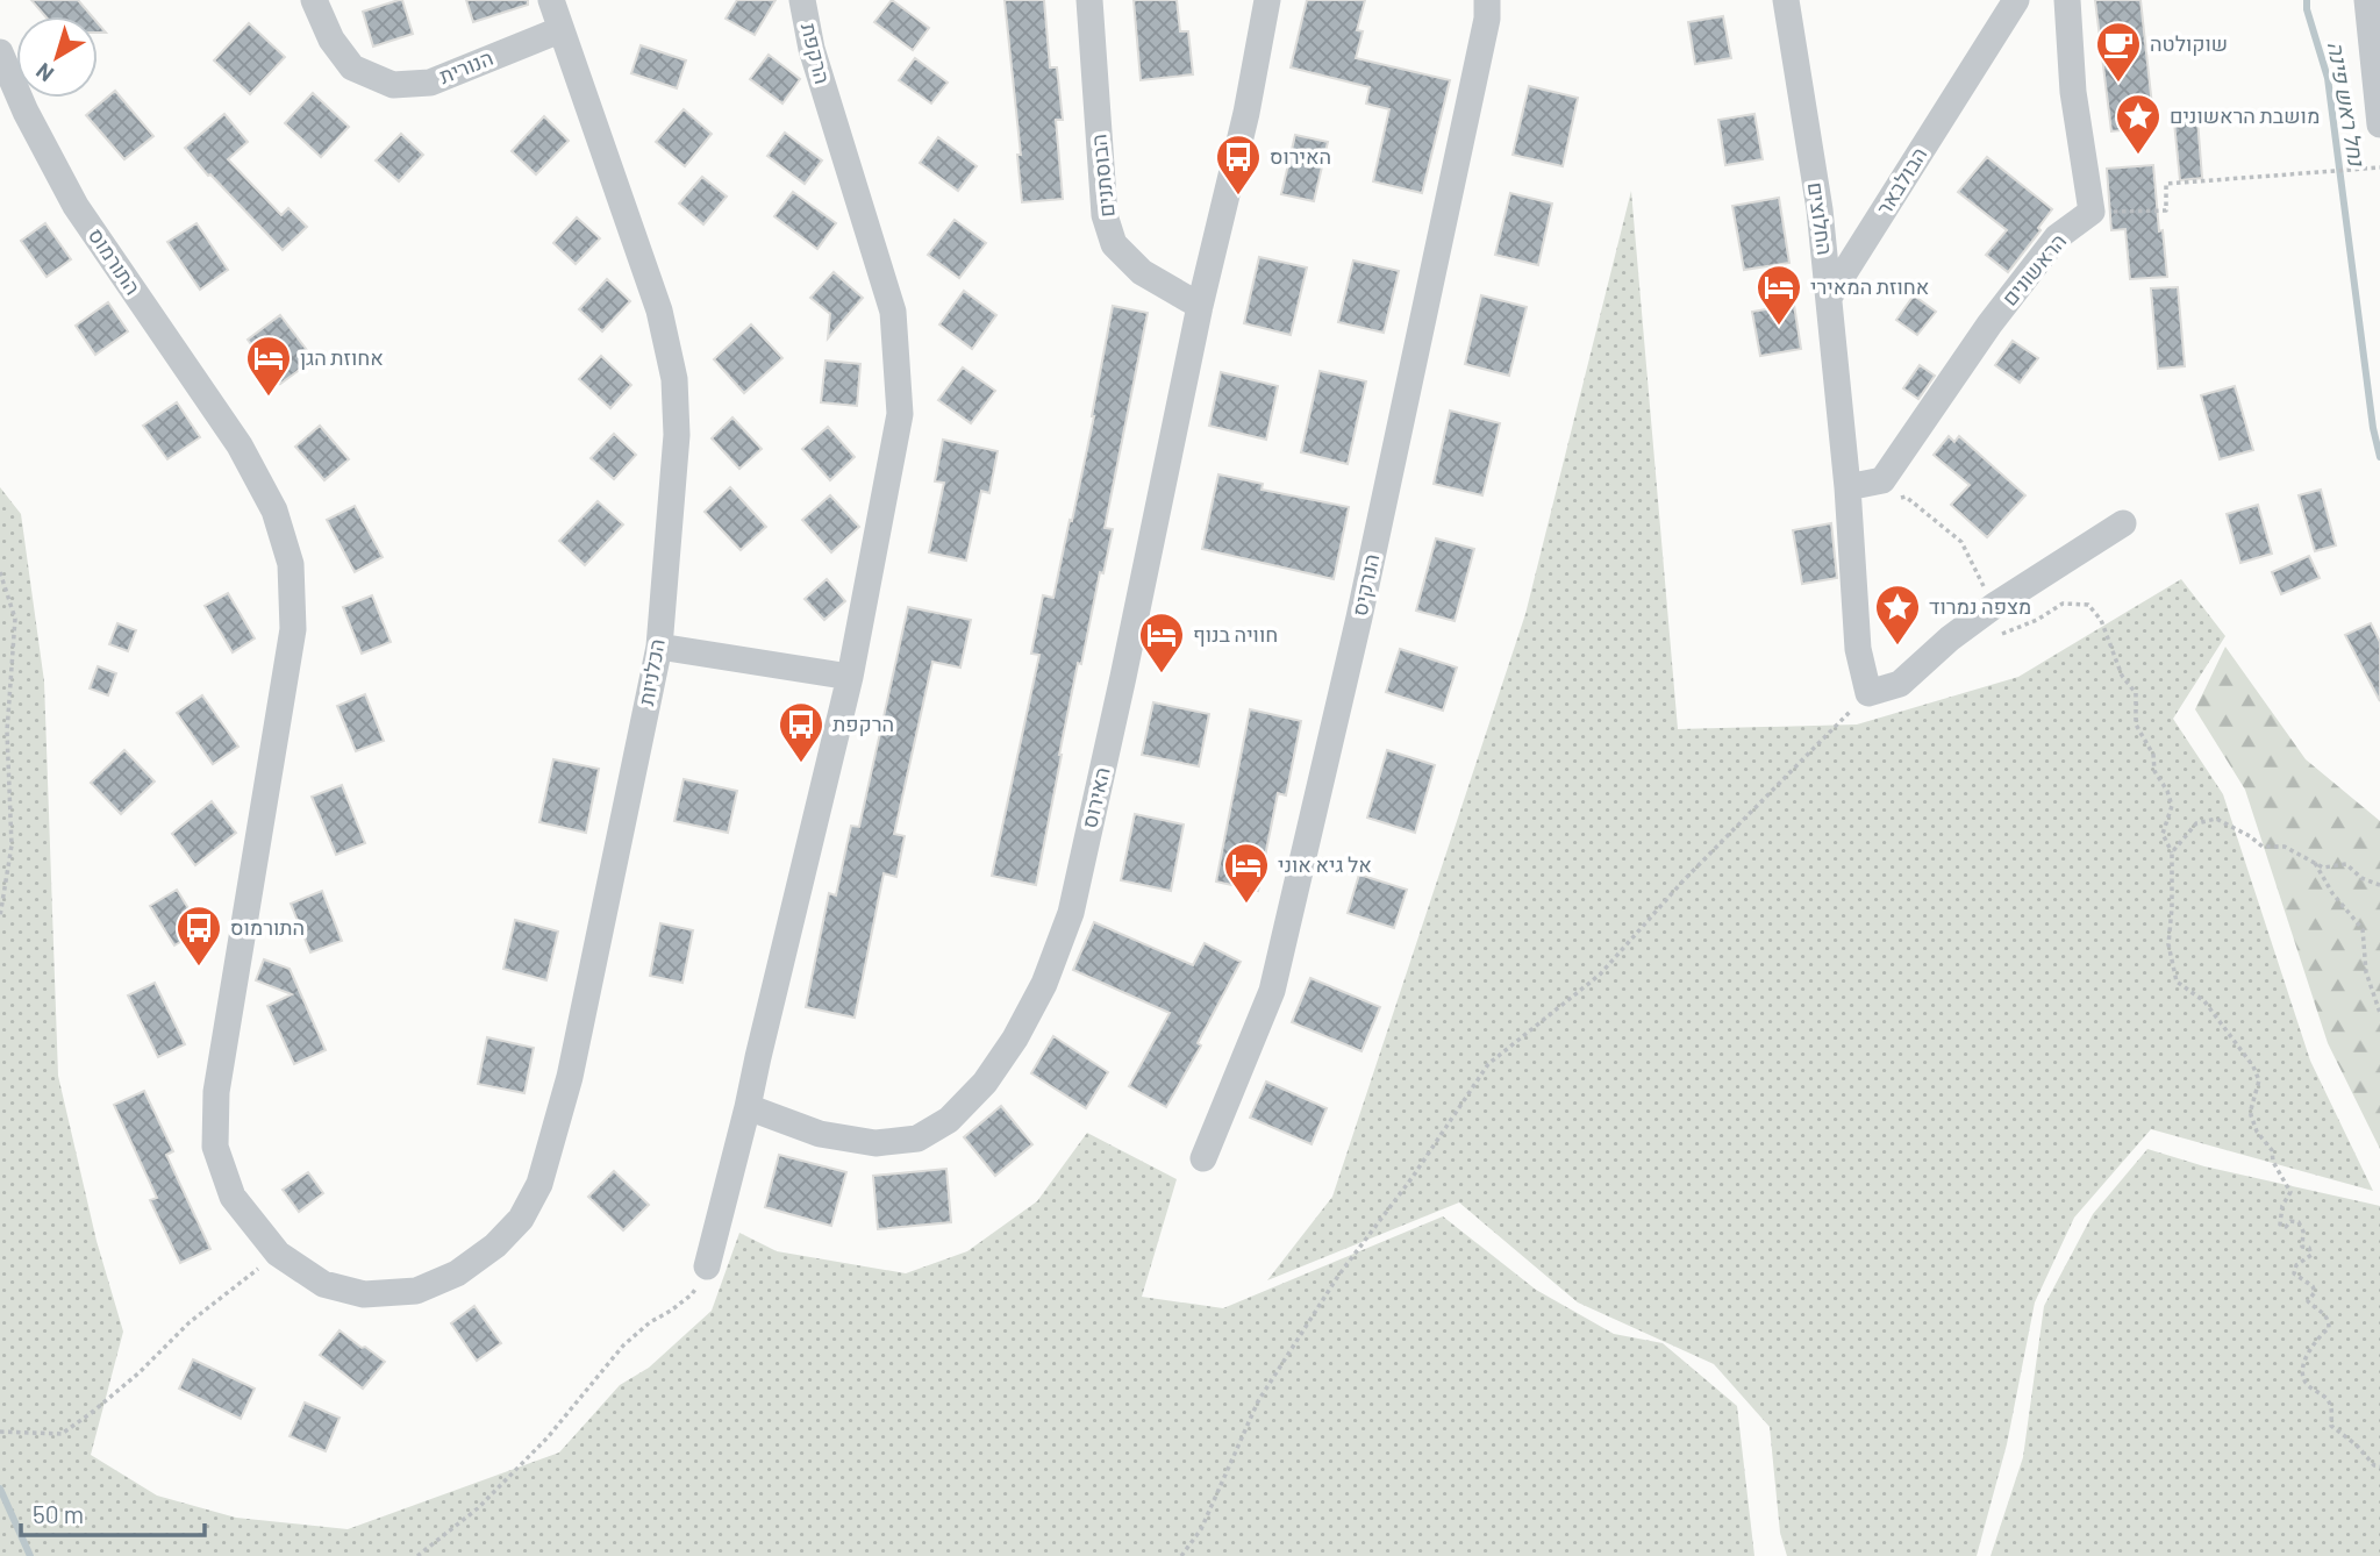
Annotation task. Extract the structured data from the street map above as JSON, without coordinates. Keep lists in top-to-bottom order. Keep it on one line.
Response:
{"streets":{"street":["הרקפת","הנורית","הבוסתנים","הבולבאר","החלוצים","התורמוס","הראשונים","הנרקיס","הכלניות","האירוס"]},"crossings":[["הרקפת","האירוס"],["הנורית","הכלניות"],["הבוסתנים","האירוס"],["הבולבאר","החלוצים"],["החלוצים","הראשונים"],["התורמוס","הכלניות"]],"water":["נחל ראש פינה"],"places":{"cafe":["שוקולטה"],"place":["מושבת הראשונים","מצפה נמרוד"],"bus stop":["האירוס","הרקפת","התורמוס"],"hotel":["אחוזת המאירי","אחוזת הגן","חוויה בנוף","אל גיא אוני"]},"scale_bar":"50 m","north":"bottom left"}
